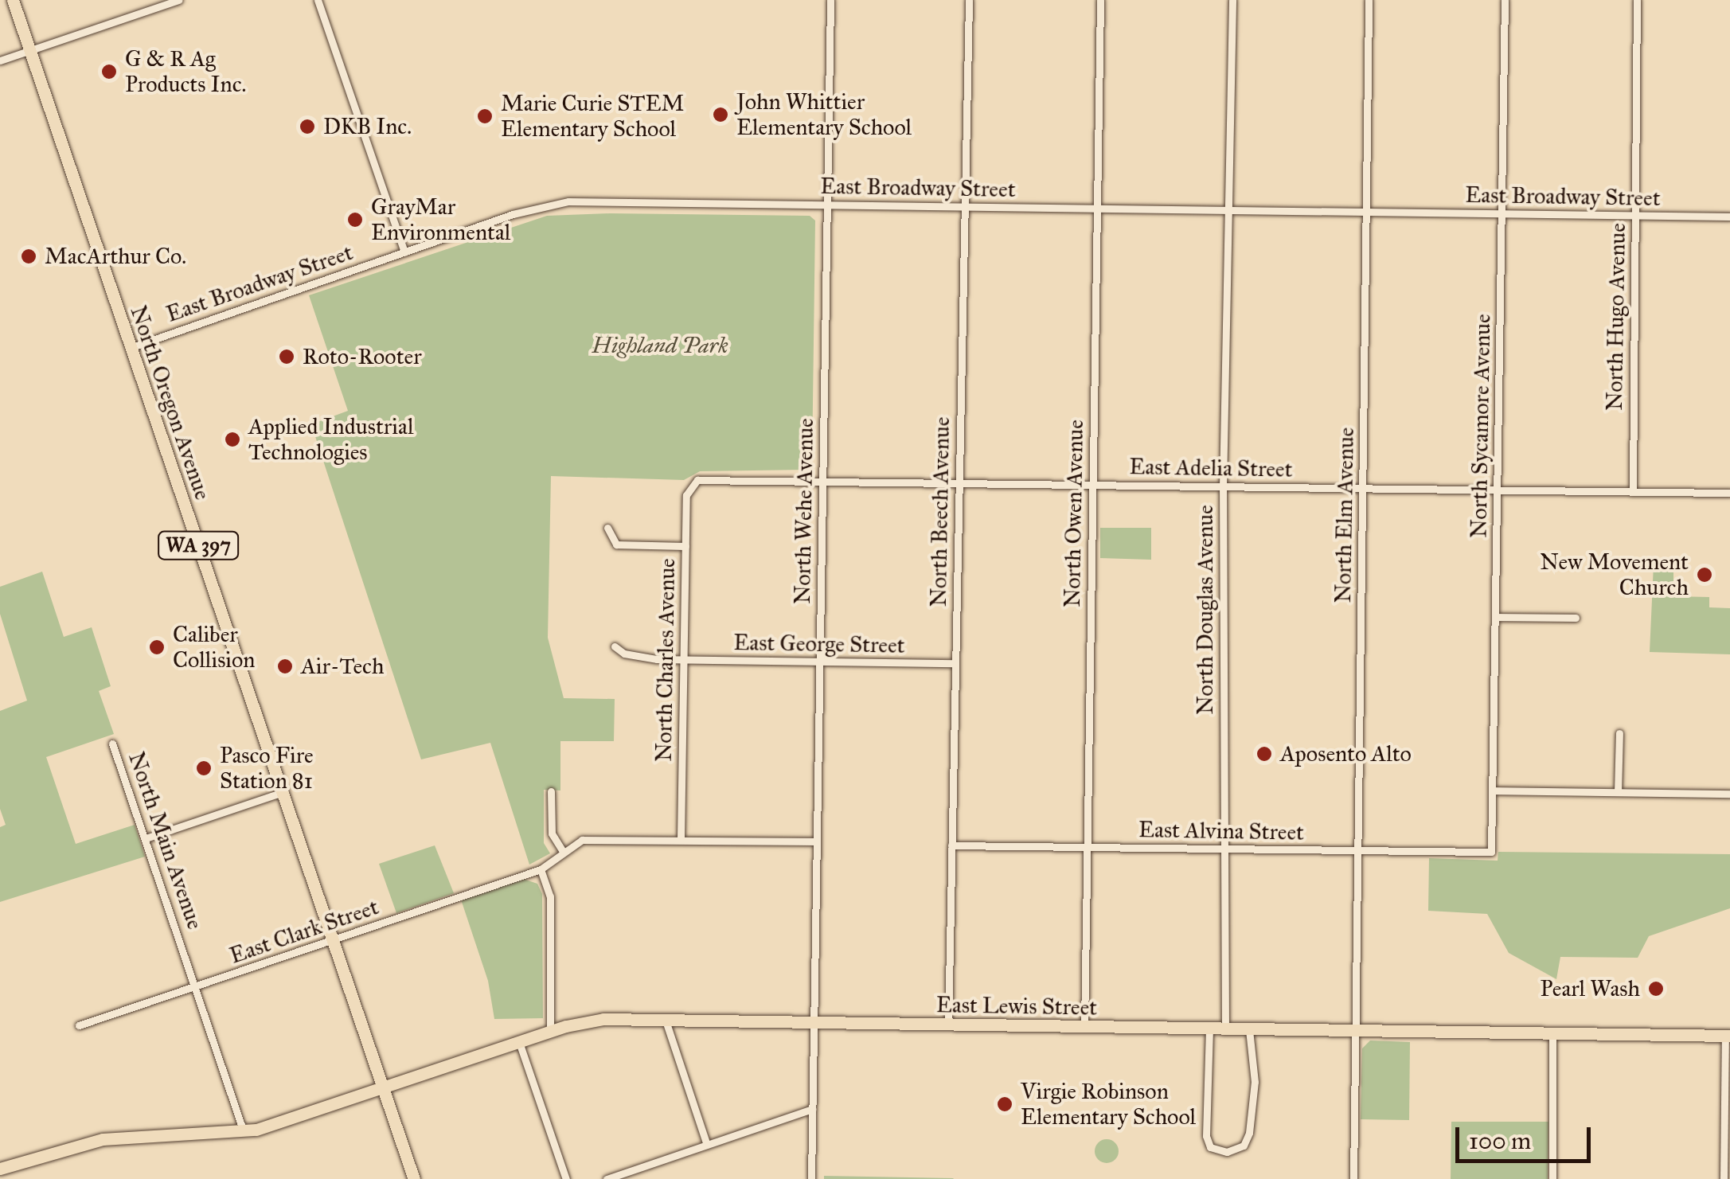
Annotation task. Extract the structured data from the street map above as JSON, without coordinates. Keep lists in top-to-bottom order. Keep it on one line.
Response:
{"streets":{"main road":["North Oregon Avenue","WA 397","East Lewis Street"],"street":["East Broadway Street","North Hugo Avenue","North Sycamore Avenue","East Adelia Street","North Wehe Avenue","North Beech Avenue","North Owen Avenue","North Elm Avenue","North Douglas Avenue","East George Street","North Charles Avenue","East Alvina Street","North Main Avenue","East Clark Street"]},"crossings":[["East Broadway Street","North Hugo Avenue"],["East Broadway Street","North Oregon Avenue"],["East Broadway Street","North Sycamore Avenue"],["East Broadway Street","North Wehe Avenue"],["East Broadway Street","North Beech Avenue"],["East Broadway Street","North Owen Avenue"],["East Broadway Street","North Elm Avenue"],["East Broadway Street","North Douglas Avenue"],["North Hugo Avenue","East Adelia Street"],["North Oregon Avenue","WA 397"],["North Oregon Avenue","East Clark Street"],["North Oregon Avenue","East Lewis Street"],["North Sycamore Avenue","East Adelia Street"],["North Sycamore Avenue","East Alvina Street"],["East Adelia Street","North Wehe Avenue"],["East Adelia Street","North Beech Avenue"],["East Adelia Street","North Owen Avenue"],["East Adelia Street","North Elm Avenue"],["East Adelia Street","North Douglas Avenue"],["East Adelia Street","North Charles Avenue"],["North Wehe Avenue","East George Street"],["North Wehe Avenue","East Lewis Street"],["North Beech Avenue","East George Street"],["North Beech Avenue","East Alvina Street"],["North Beech Avenue","East Lewis Street"],["North Owen Avenue","East Alvina Street"],["North Owen Avenue","East Lewis Street"],["North Elm Avenue","East Alvina Street"],["North Elm Avenue","East Lewis Street"],["WA 397","East Lewis Street"],["North Douglas Avenue","East Alvina Street"],["North Douglas Avenue","East Lewis Street"],["East George Street","North Charles Avenue"],["North Main Avenue","East Clark Street"],["North Main Avenue","East Lewis Street"]],"parks":["Highland Park"],"places":["G & R Ag Products Inc.","John Whittier Elementary School","Marie Curie STEM Elementary School","DKB Inc.","GrayMar Environmental","MacArthur Co.","Roto-Rooter","Applied Industrial Technologies","New Movement Church","Caliber Collision","Air-Tech","Aposento Alto","Pasco Fire Station 81","Pearl Wash","Virgie Robinson Elementary School"],"scale_bar":"100 m"}
